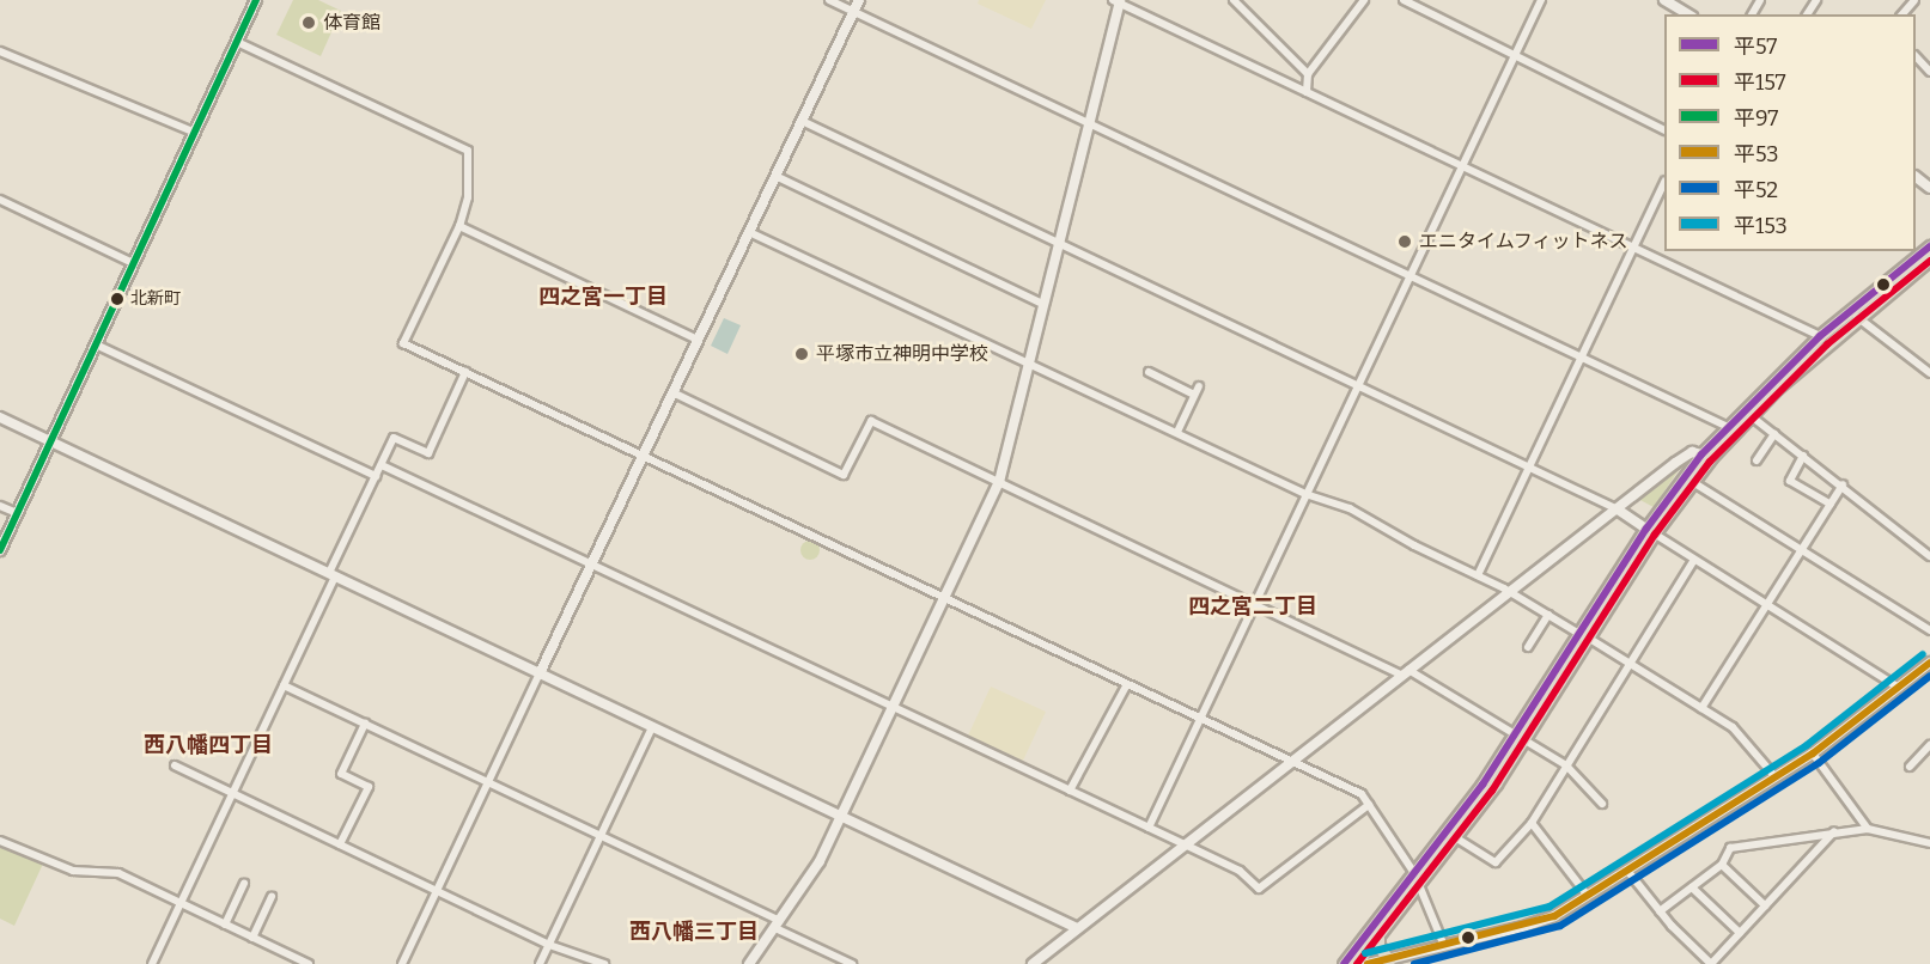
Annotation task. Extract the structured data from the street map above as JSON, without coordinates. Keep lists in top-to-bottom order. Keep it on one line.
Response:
{"districts":["四之宮一丁目","四之宮二丁目","西八幡四丁目","西八幡三丁目"],"places":["体育館","エニタイムフィットネス","北新町","平塚市立神明中学校"],"lines":["transit line 平97","transit line 平57","transit line 平157","transit line 平153","transit line 平53","transit line 平52"],"legend":["平57","平157","平97","平53","平52","平153"]}
